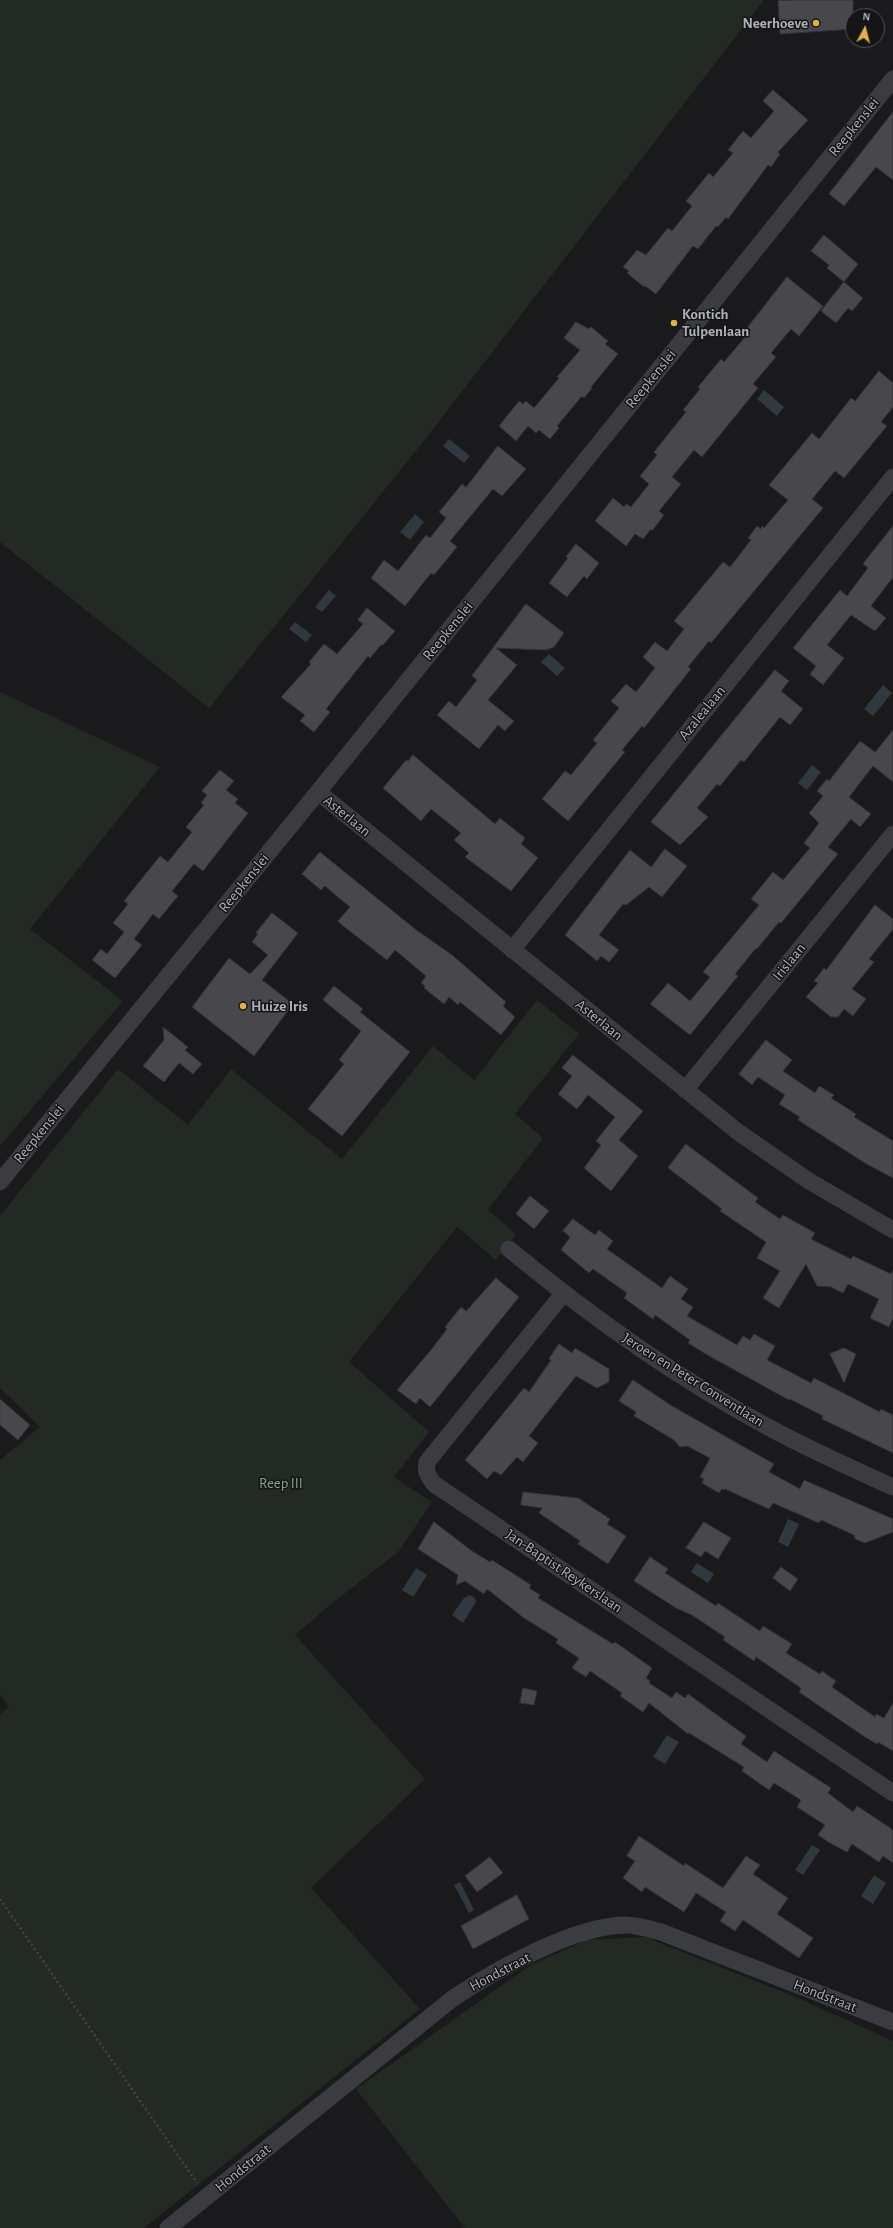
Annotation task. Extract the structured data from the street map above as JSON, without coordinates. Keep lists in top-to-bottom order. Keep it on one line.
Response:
{"streets":{"street":["Reepkenslei","Azalealaan","Asterlaan","Irislaan","Jeroen en Peter Conventlaan","Jan-Baptist Reykerslaan","Hondstraat"]},"crossings":[["Reepkenslei","Asterlaan"],["Azalealaan","Asterlaan"],["Asterlaan","Irislaan"],["Jeroen en Peter Conventlaan","Jan-Baptist Reykerslaan"]],"parks":["Reep III"],"places":["Neerhoeve","Kontich Tulpenlaan","Huize Iris"],"north":"top"}
